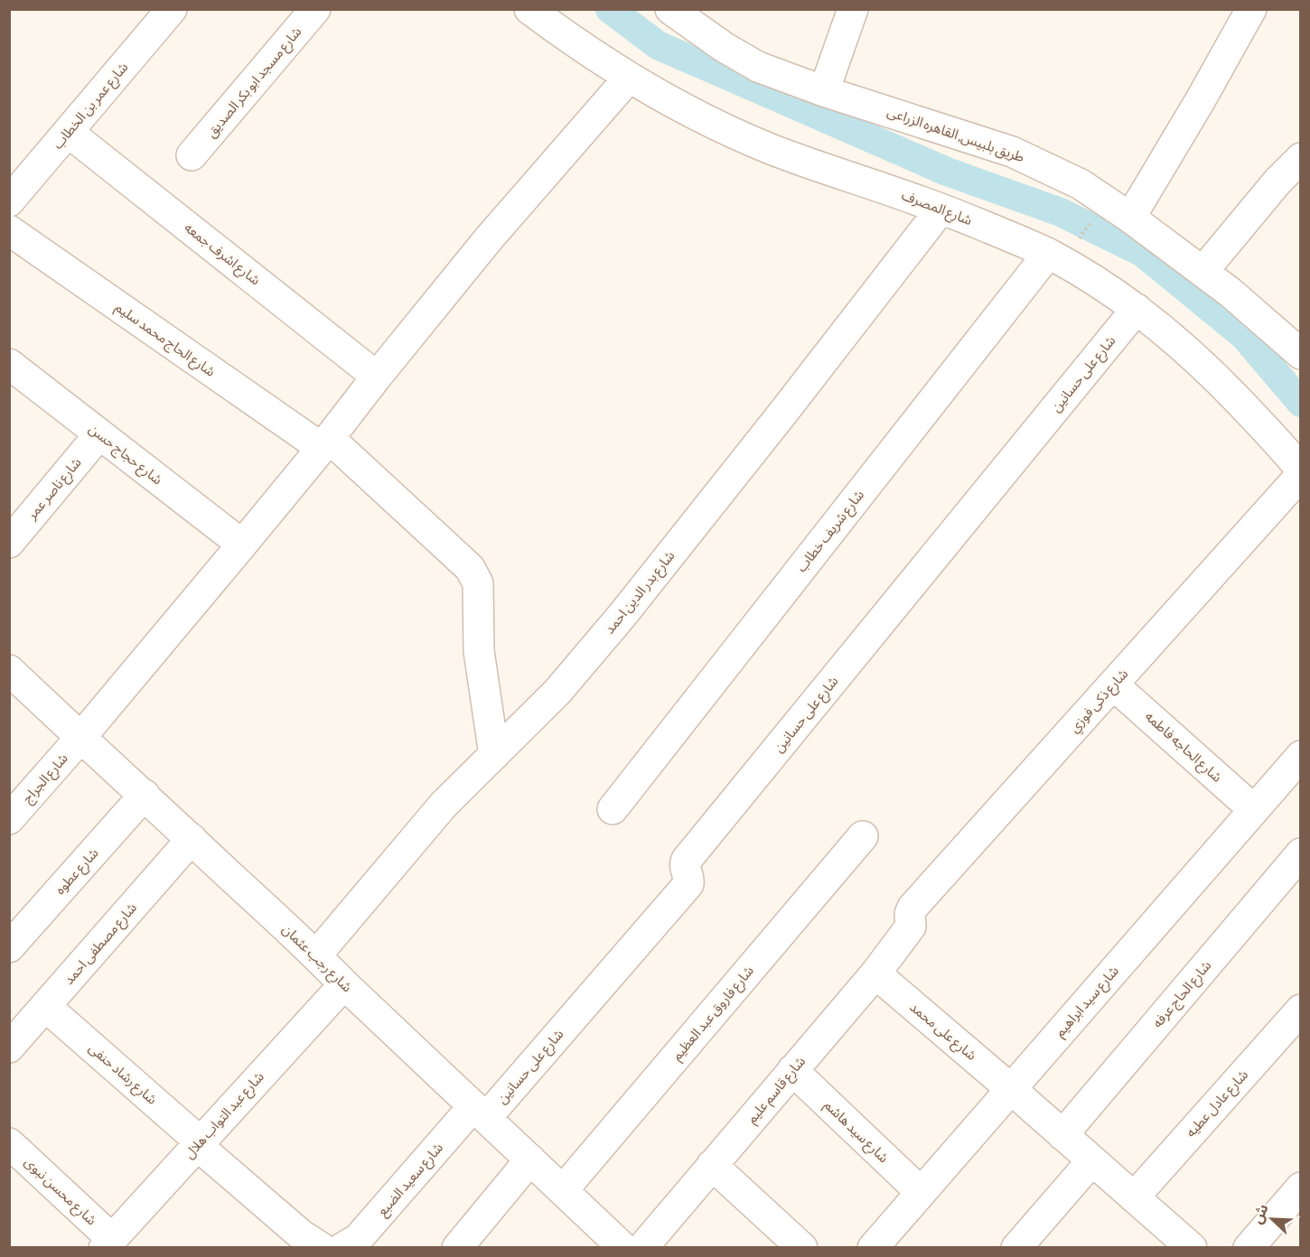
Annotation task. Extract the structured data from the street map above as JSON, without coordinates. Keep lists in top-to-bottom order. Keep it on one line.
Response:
{"streets":{"street":["شارع مسجد ابو بكر الصديق","شارع عمر بن الخطاب","طريق بلبيس, القاهره الزراعى","شارع المصرف","شارع اشرف جمعه","شارع الحاج محمد سليم","شارع على حسانين","شارع حجاج حسن","شارع ناصر عمر","شارع شريف خطاب","شارع بدر الدين احمد","شارع ذكى فوزي","شارع الحاجه فاطمه","شارع الجراج","شارع عطوه","شارع مصطفى احمد","شارع رجب عثمان","شارع الحاج عرفه","شارع سيد ابراهيم","شارع فاروق عبد العظيم","شارع على محمد","شارع رشاد حنفى","شارع قاسم عليم","شارع عادل عطيه","شارع عبد التواب هلال","شارع سيد هاشم","شارع سعيد الضبع","شارع محسن نبوى"]},"crossings":[["شارع عمر بن الخطاب","شارع اشرف جمعه"],["شارع المصرف","شارع على حسانين"],["شارع المصرف","شارع شريف خطاب"],["شارع المصرف","شارع بدر الدين احمد"],["شارع المصرف","شارع الجراج"],["شارع اشرف جمعه","شارع الجراج"],["شارع الحاج محمد سليم","شارع بدر الدين احمد"],["شارع الحاج محمد سليم","شارع الجراج"],["شارع على حسانين","شارع رجب عثمان"],["شارع على حسانين","شارع سعيد الضبع"],["شارع حجاج حسن","شارع ناصر عمر"],["شارع حجاج حسن","شارع الجراج"],["شارع بدر الدين احمد","شارع رجب عثمان"],["شارع ذكى فوزي","شارع الحاجه فاطمه"],["شارع ذكى فوزي","شارع قاسم عليم"],["شارع الحاجه فاطمه","شارع سيد ابراهيم"],["شارع الجراج","شارع رجب عثمان"],["شارع عطوه","شارع رجب عثمان"],["شارع مصطفى احمد","شارع رجب عثمان"],["شارع مصطفى احمد","شارع رشاد حنفى"],["شارع رجب عثمان","شارع فاروق عبد العظيم"],["شارع رجب عثمان","شارع عبد التواب هلال"],["شارع رجب عثمان","شارع سعيد الضبع"],["شارع الحاج عرفه","شارع على محمد"],["شارع سيد ابراهيم","شارع على محمد"],["شارع سيد ابراهيم","شارع سيد هاشم"],["شارع على محمد","شارع قاسم عليم"],["شارع على محمد","شارع عادل عطيه"],["شارع رشاد حنفى","شارع عبد التواب هلال"],["شارع قاسم عليم","شارع سيد هاشم"],["شارع عبد التواب هلال","شارع محسن نبوى"]],"north":"top left"}
